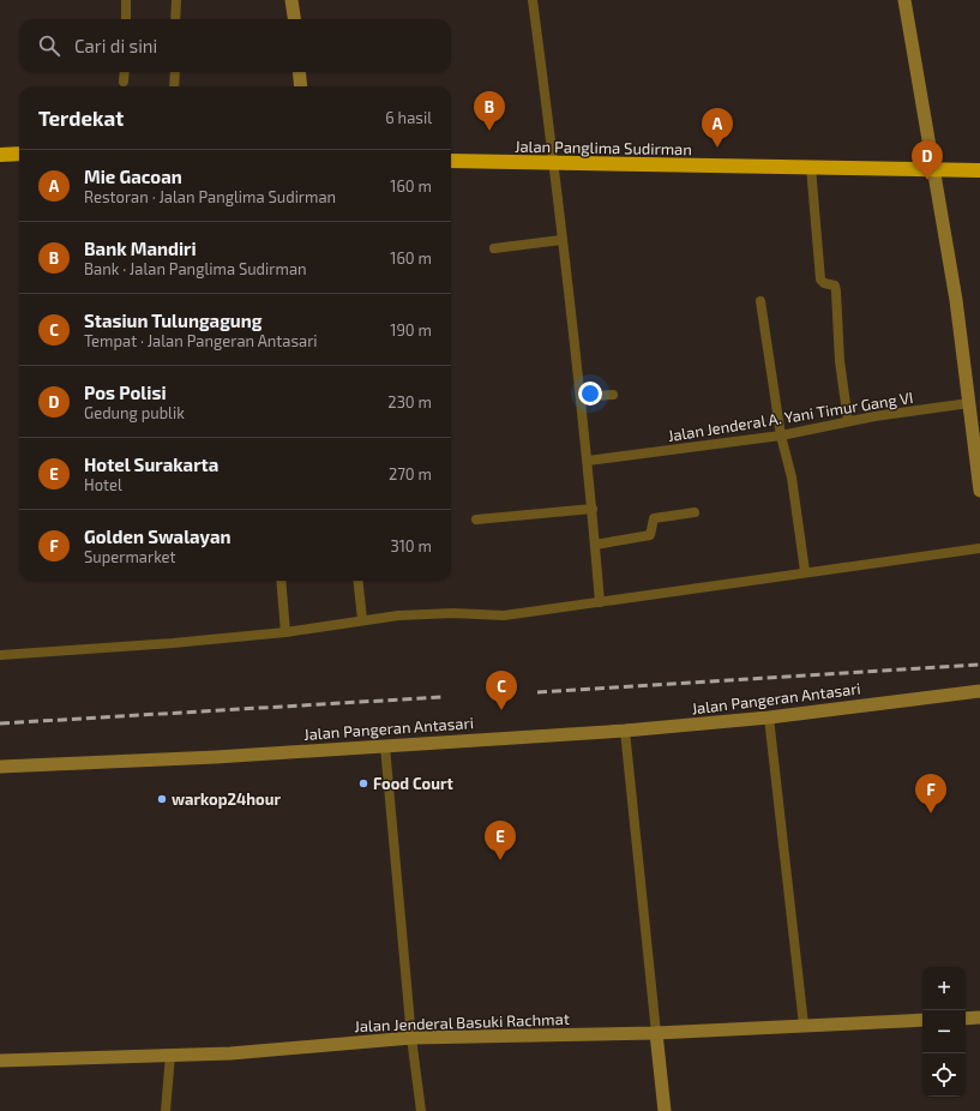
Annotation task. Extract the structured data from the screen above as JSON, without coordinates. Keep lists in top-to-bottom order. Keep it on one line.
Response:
{"streets":{"highway":["Jalan Panglima Sudirman"],"main road":["Jalan Pangeran Antasari","Jalan Jenderal Basuki Rachmat"],"street":["Jalan Jenderal A. Yani Timur Gang VI"]},"places":["Food Court","warkop24hour"],"page":{"search":"Cari di sini","heading":["Terdekat","6 hasil"],"pins":["B","A","D","C","F","E"],"list":[{"mark":"A","name":"Mie Gacoan","note":"Restoran · Jalan Panglima Sudirman","value":"160 m"},{"mark":"B","name":"Bank Mandiri","note":"Bank · Jalan Panglima Sudirman","value":"160 m"},{"mark":"C","name":"Stasiun Tulungagung","note":"Tempat · Jalan Pangeran Antasari","value":"190 m"},{"mark":"D","name":"Pos Polisi","note":"Gedung publik","value":"230 m"},{"mark":"E","name":"Hotel Surakarta","note":"Hotel","value":"270 m"},{"mark":"F","name":"Golden Swalayan","note":"Supermarket","value":"310 m"}],"map_buttons":["+","−"]}}
